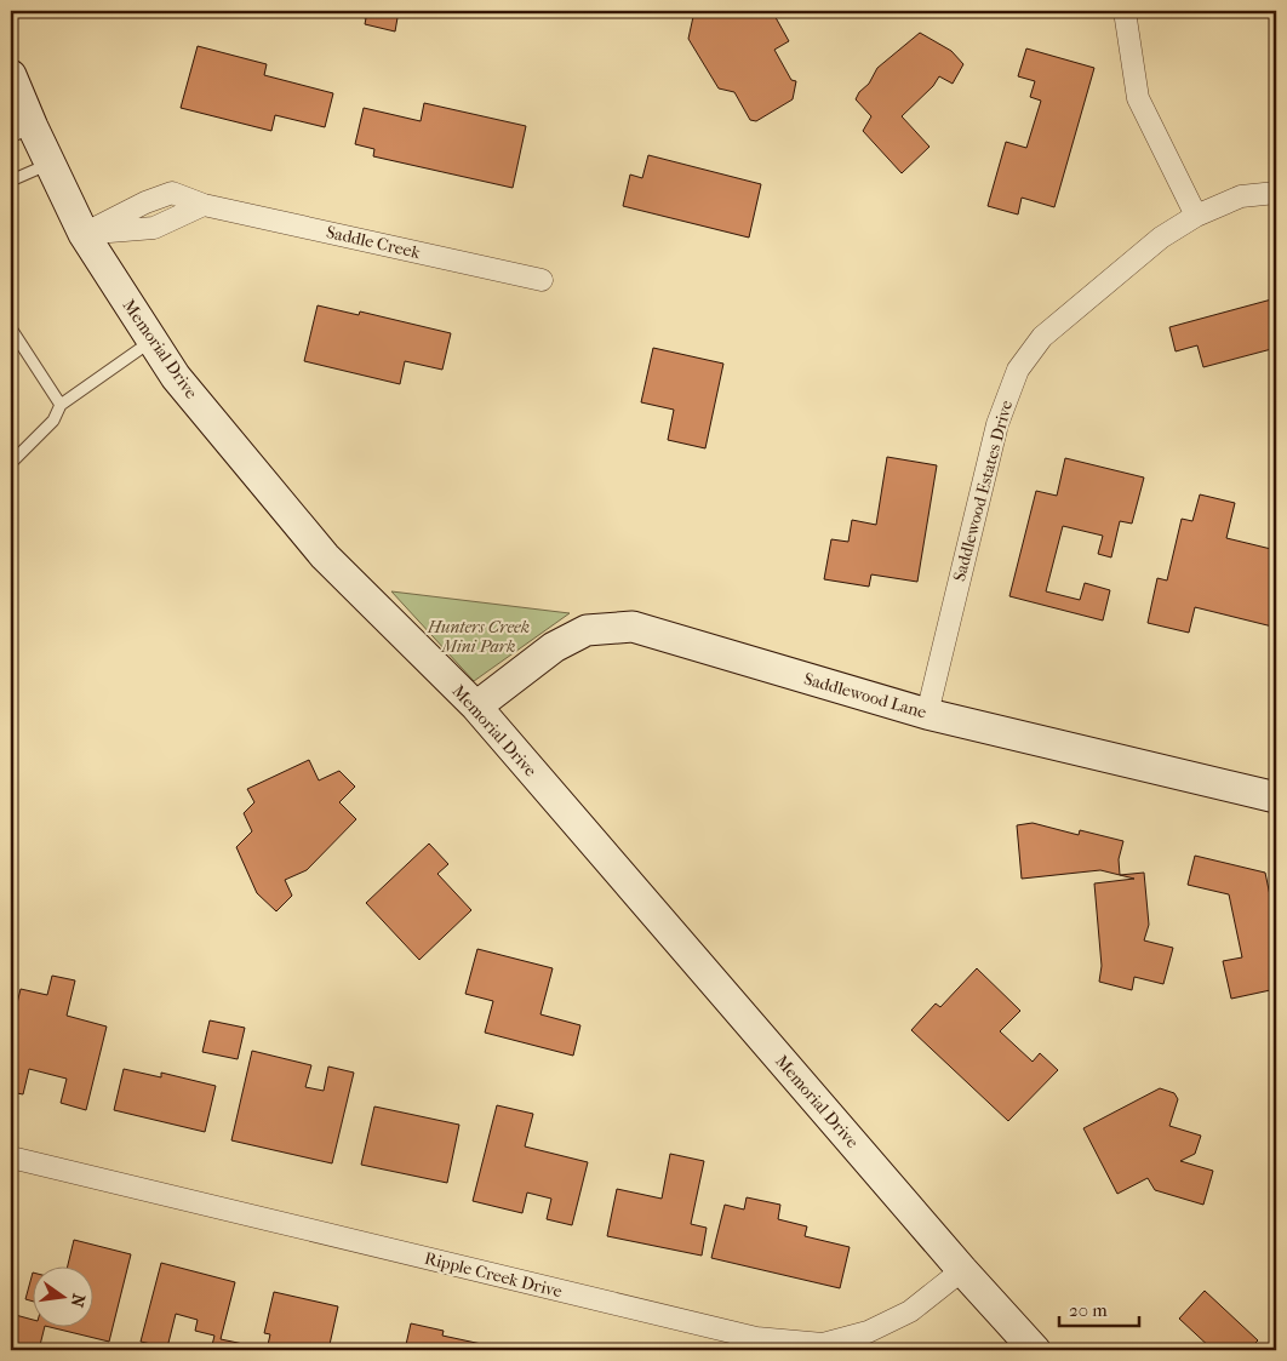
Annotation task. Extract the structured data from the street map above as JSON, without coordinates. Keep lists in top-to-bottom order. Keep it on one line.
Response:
{"streets":{"street":["Saddle Creek","Memorial Drive","Saddlewood Estates Drive","Saddlewood Lane","Ripple Creek Drive"]},"crossings":[["Saddle Creek","Memorial Drive"],["Memorial Drive","Saddlewood Lane"],["Memorial Drive","Ripple Creek Drive"],["Saddlewood Estates Drive","Saddlewood Lane"]],"parks":["Hunters Creek Mini Park"],"scale_bar":"20 m","north":"right"}
